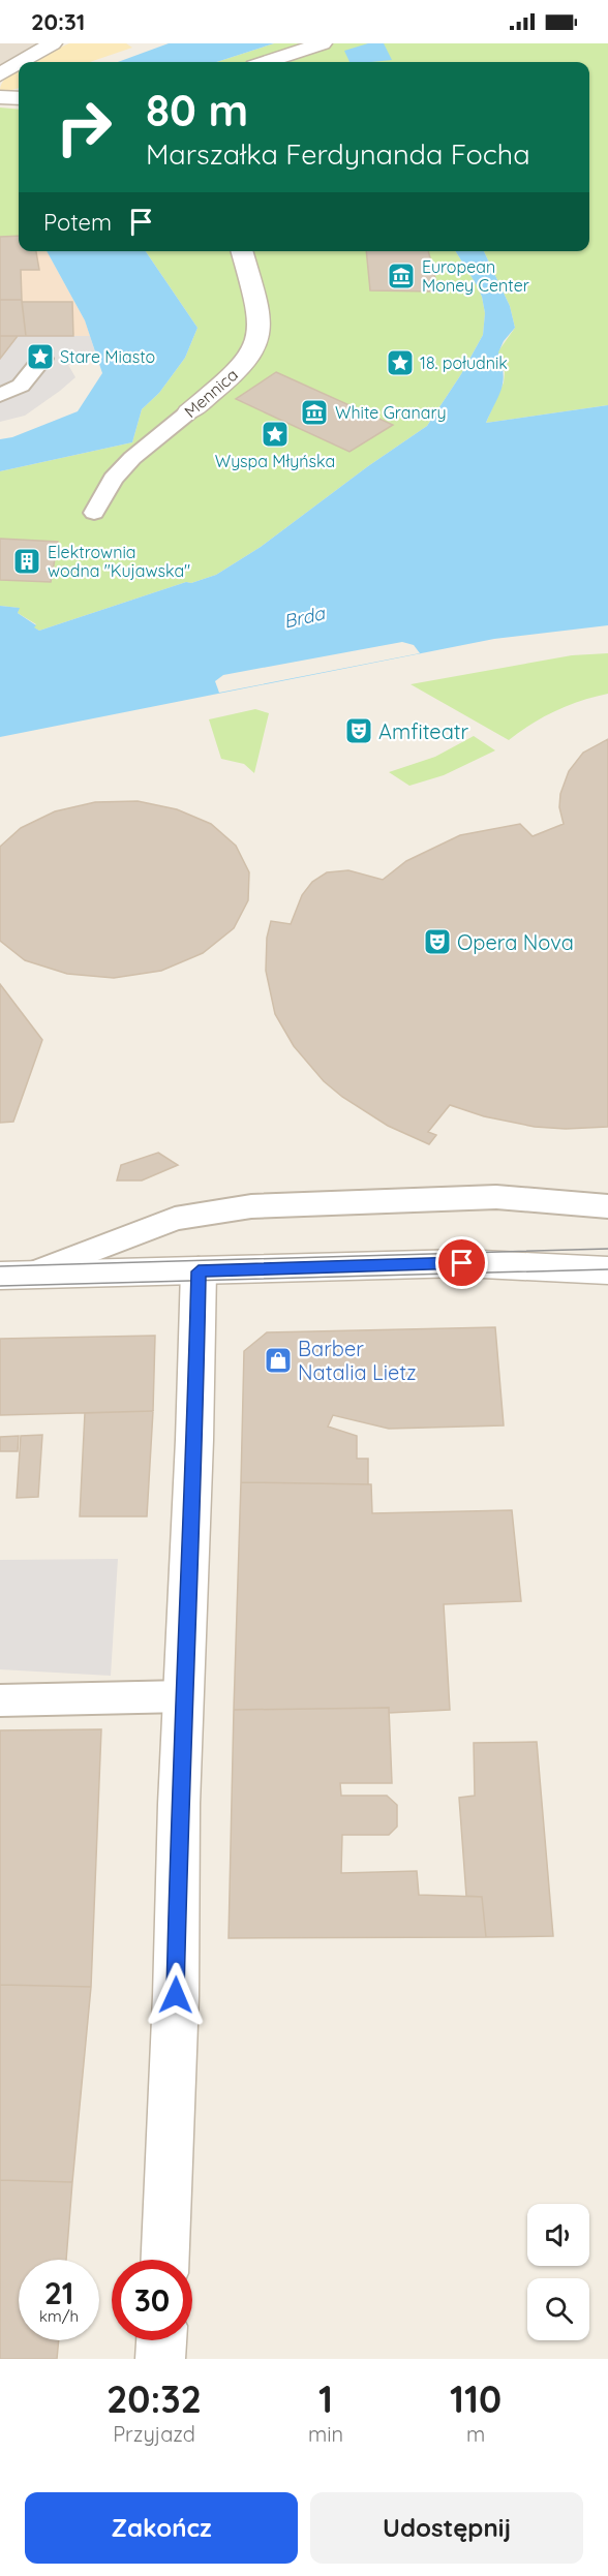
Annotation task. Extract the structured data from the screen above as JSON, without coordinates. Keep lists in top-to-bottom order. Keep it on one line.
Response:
{"streets":{"street":["Mennica"]},"water":["Brda"],"places":{"museum":["European Money Center","White Granary"],"place":["Stare Miasto","18. południk","Wyspa Młyńska"],"building":["Elektrownia wodna \"Kujawska\""],"theatre":["Amfiteatr","Opera Nova"],"shop":["Barber Natalia Lietz"]},"page":{"status":"20:31","turn":["80 m","Marszałka Ferdynanda Focha"],"then":"Potem","speed":"21 km/h","limit":"30","eta":["20:32","Przyjazd","1","min","110","m"],"buttons":["Zakończ","Udostępnij"]}}
